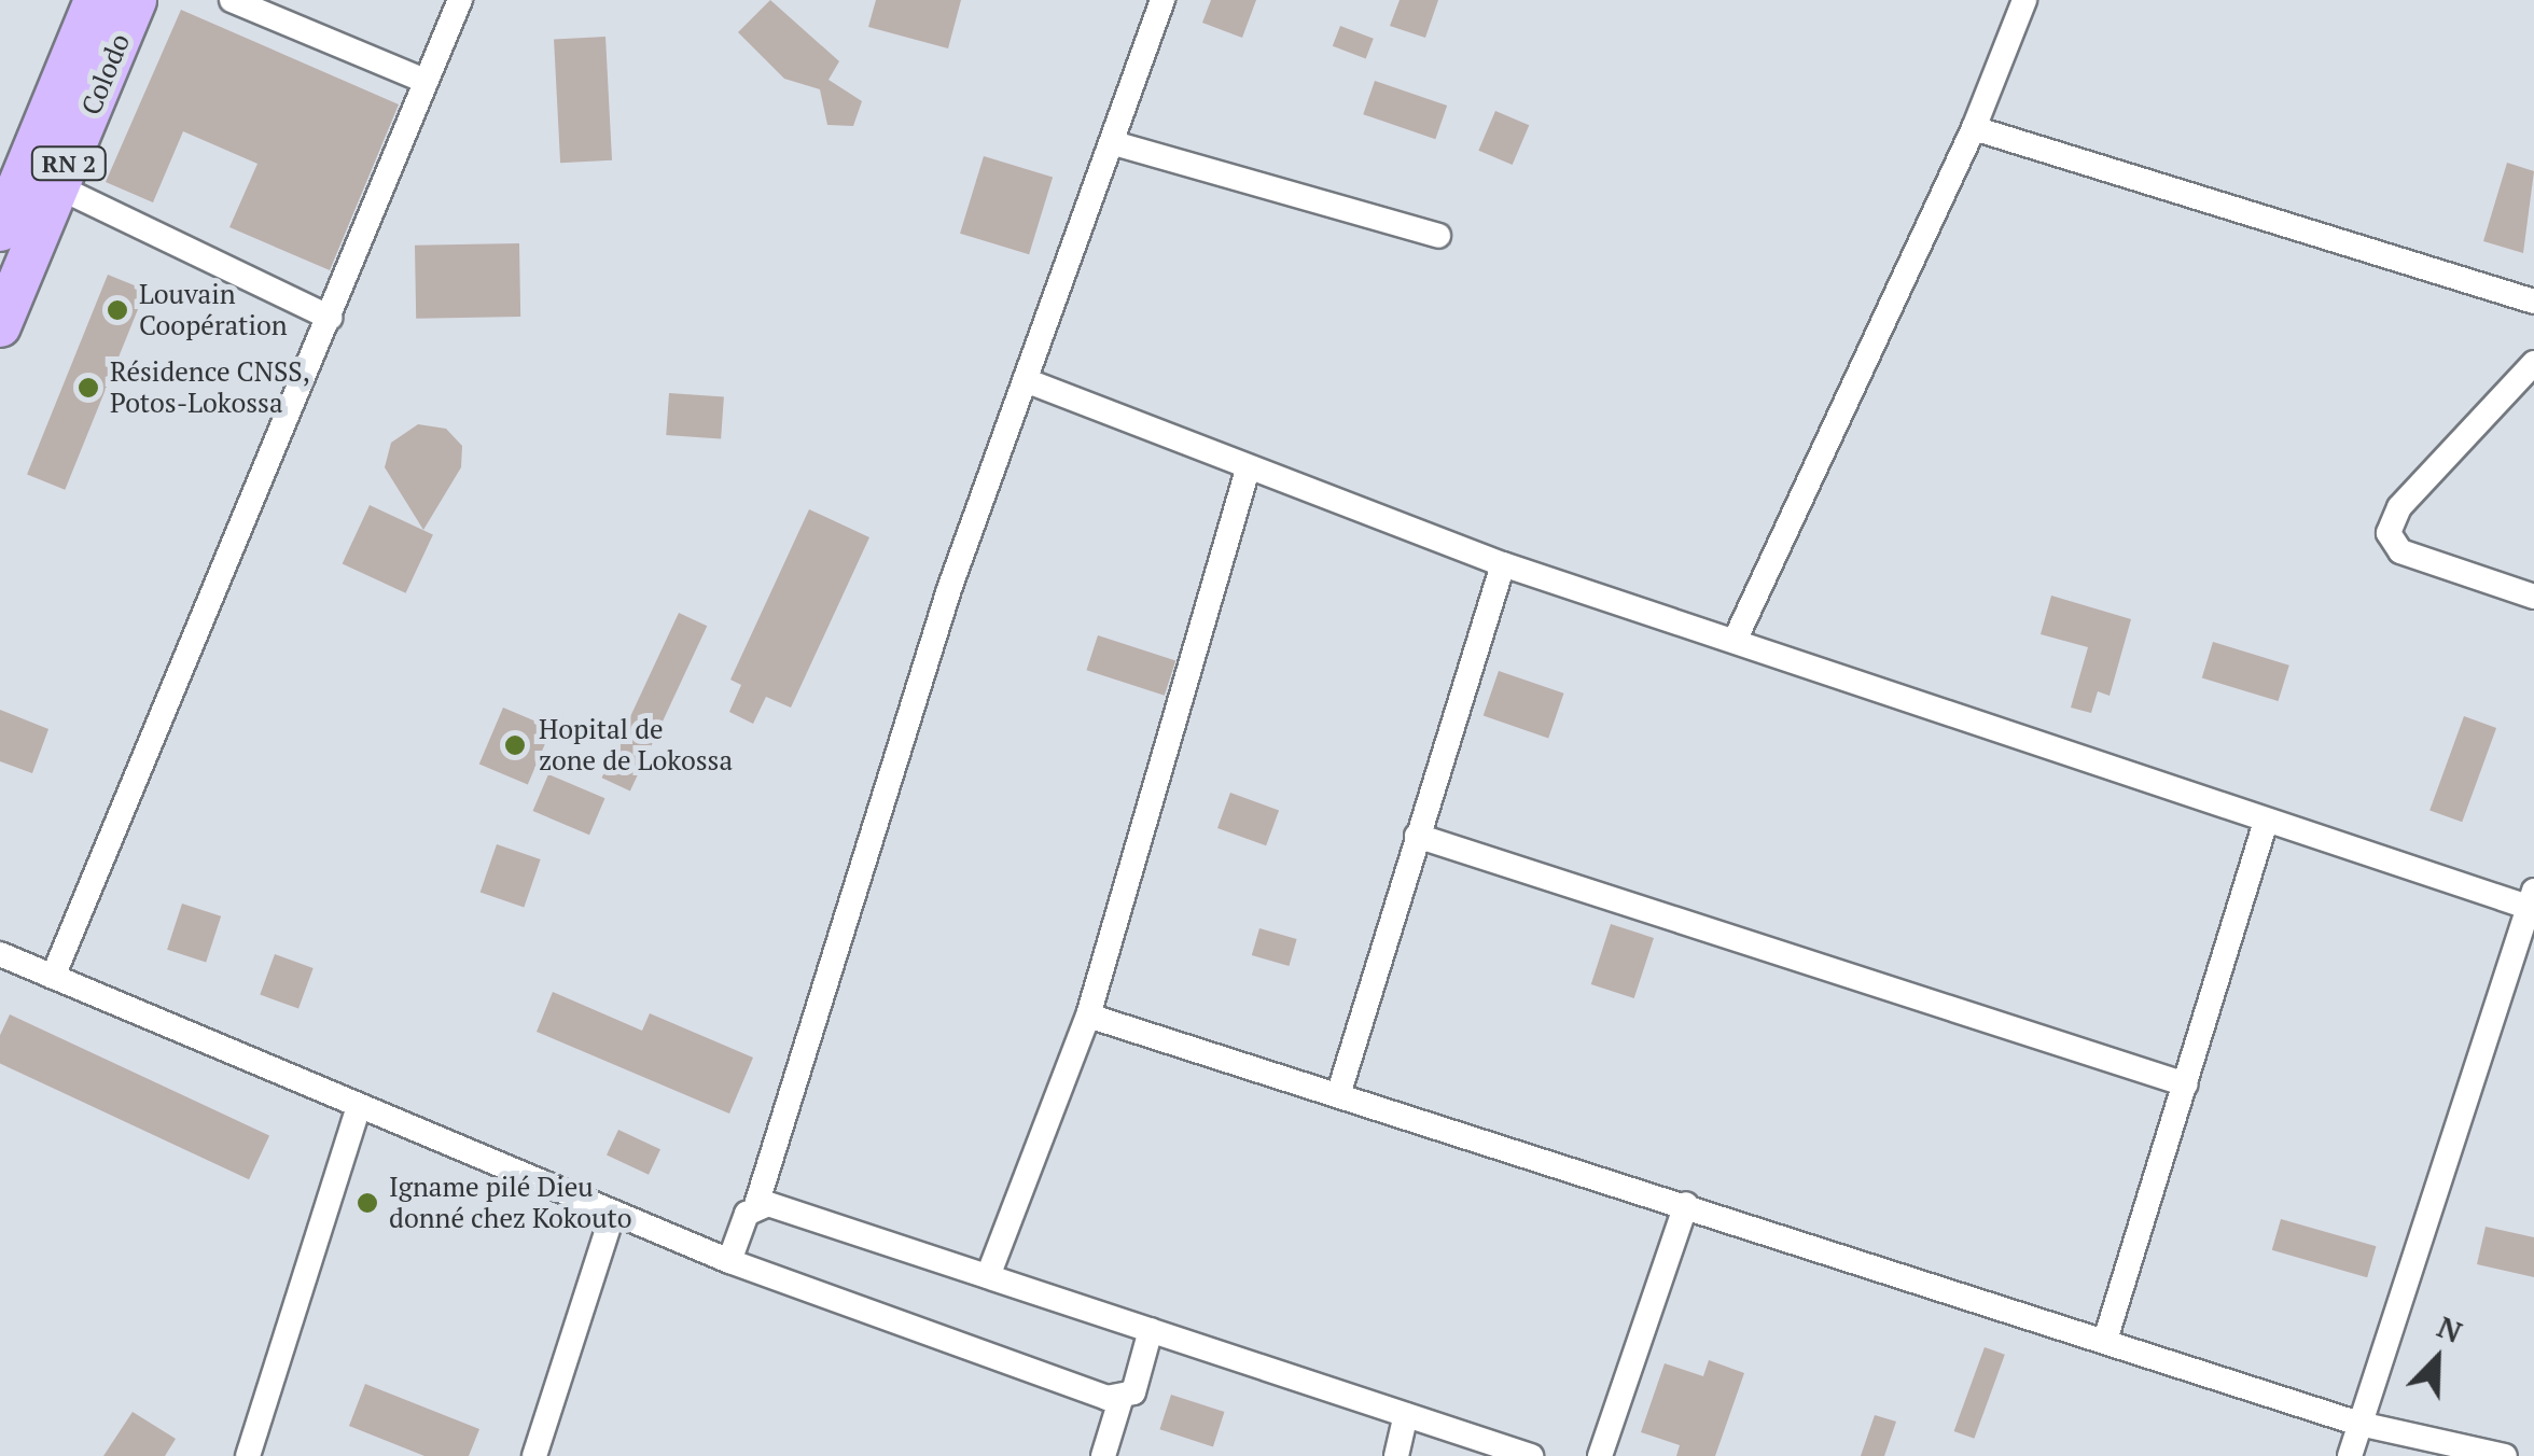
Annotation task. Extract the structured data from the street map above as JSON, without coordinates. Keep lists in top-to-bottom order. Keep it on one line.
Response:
{"streets":{"main road":["Colodo","RN 2"]},"places":["Louvain Coopération","Résidence CNSS, Potos-Lokossa","Hopital de zone de Lokossa","Igname pilé Dieu donné chez Kokouto"],"north":"top right"}
